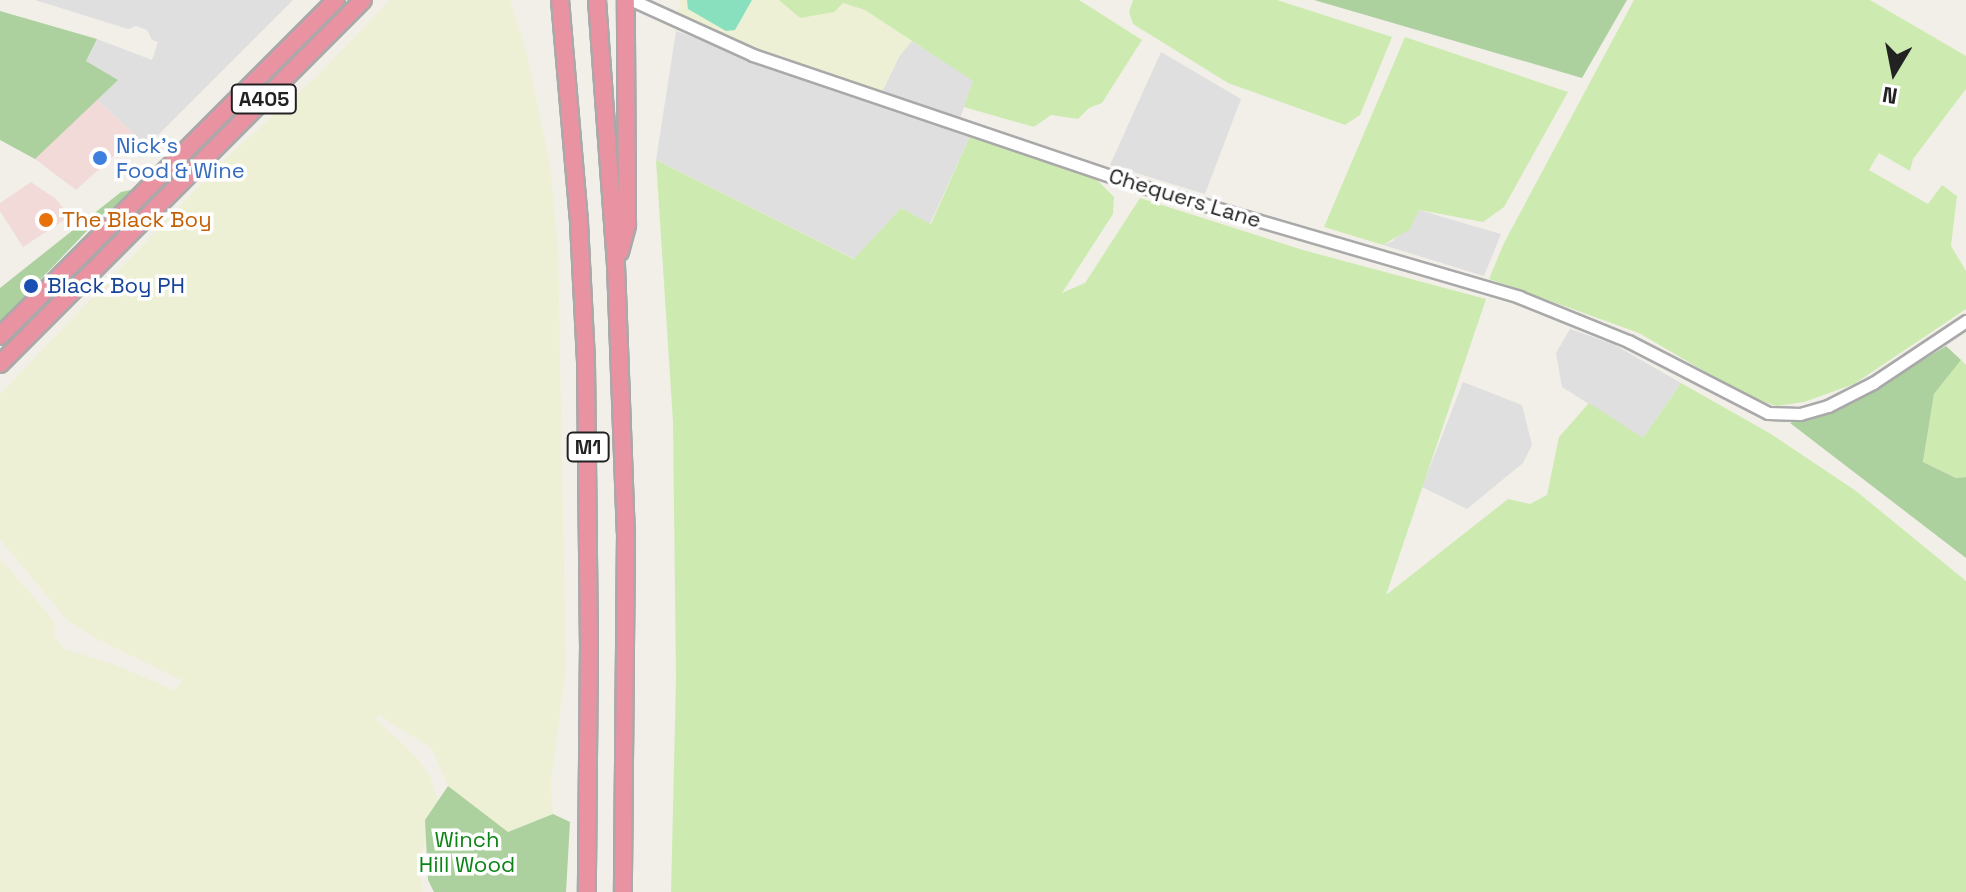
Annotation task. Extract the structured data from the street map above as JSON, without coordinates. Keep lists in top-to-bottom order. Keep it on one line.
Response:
{"streets":{"highway":["A405","M1"],"street":["Chequers Lane"]},"crossings":[["Chequers Lane","M1"]],"parks":["Winch Hill Wood"],"places":["Nick's Food & Wine","The Black Boy","Black Boy PH"],"north":"bottom"}
